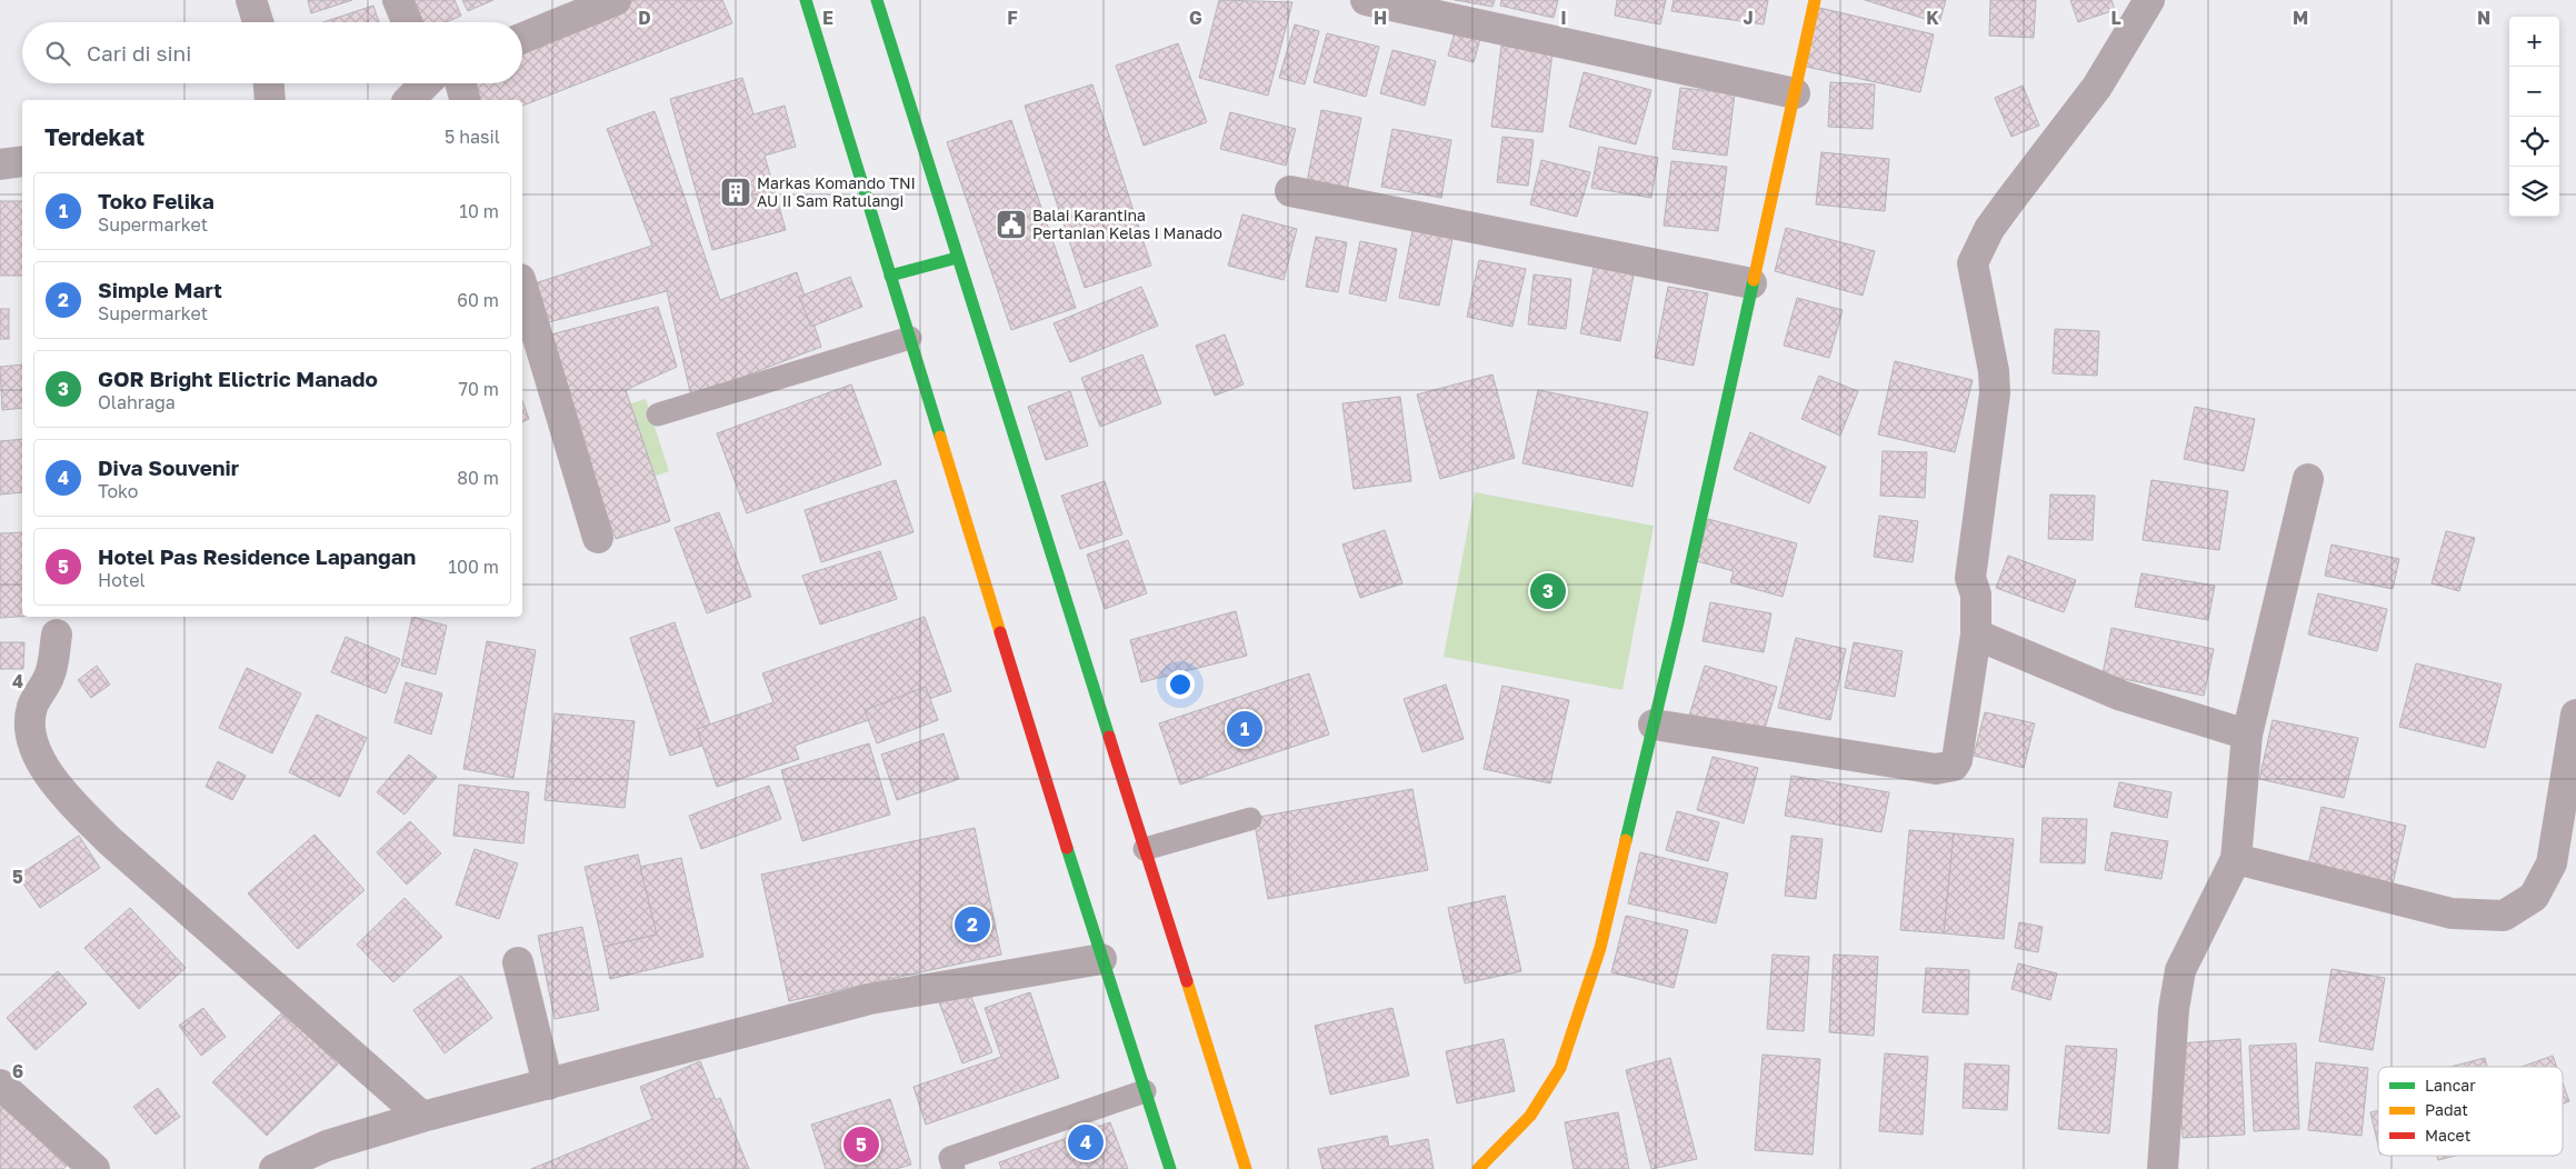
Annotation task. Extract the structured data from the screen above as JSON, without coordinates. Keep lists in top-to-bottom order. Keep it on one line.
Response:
{"places":{"building":["Markas Komando TNI AU II Sam Ratulangi"],"public building":["Balai Karantina Pertanian Kelas I Manado"]},"legend":["Lancar","Padat","Macet"],"page":{"map_buttons":["+","−"],"search":"Cari di sini","heading":["Terdekat","5 hasil"],"list":[{"mark":"1","name":"Toko Felika","note":"Supermarket","value":"10 m"},{"mark":"2","name":"Simple Mart","note":"Supermarket","value":"60 m"},{"mark":"3","name":"GOR Bright Elictric Manado","note":"Olahraga","value":"70 m"},{"mark":"4","name":"Diva Souvenir","note":"Toko","value":"80 m"},{"mark":"5","name":"Hotel Pas Residence Lapangan","note":"Hotel","value":"100 m"}],"pins":["3","1","2","4","5"]},"grid":{"columns":["D","E","F","G","H","I","J","K","L","M","N"],"rows":["4","5","6"]}}
